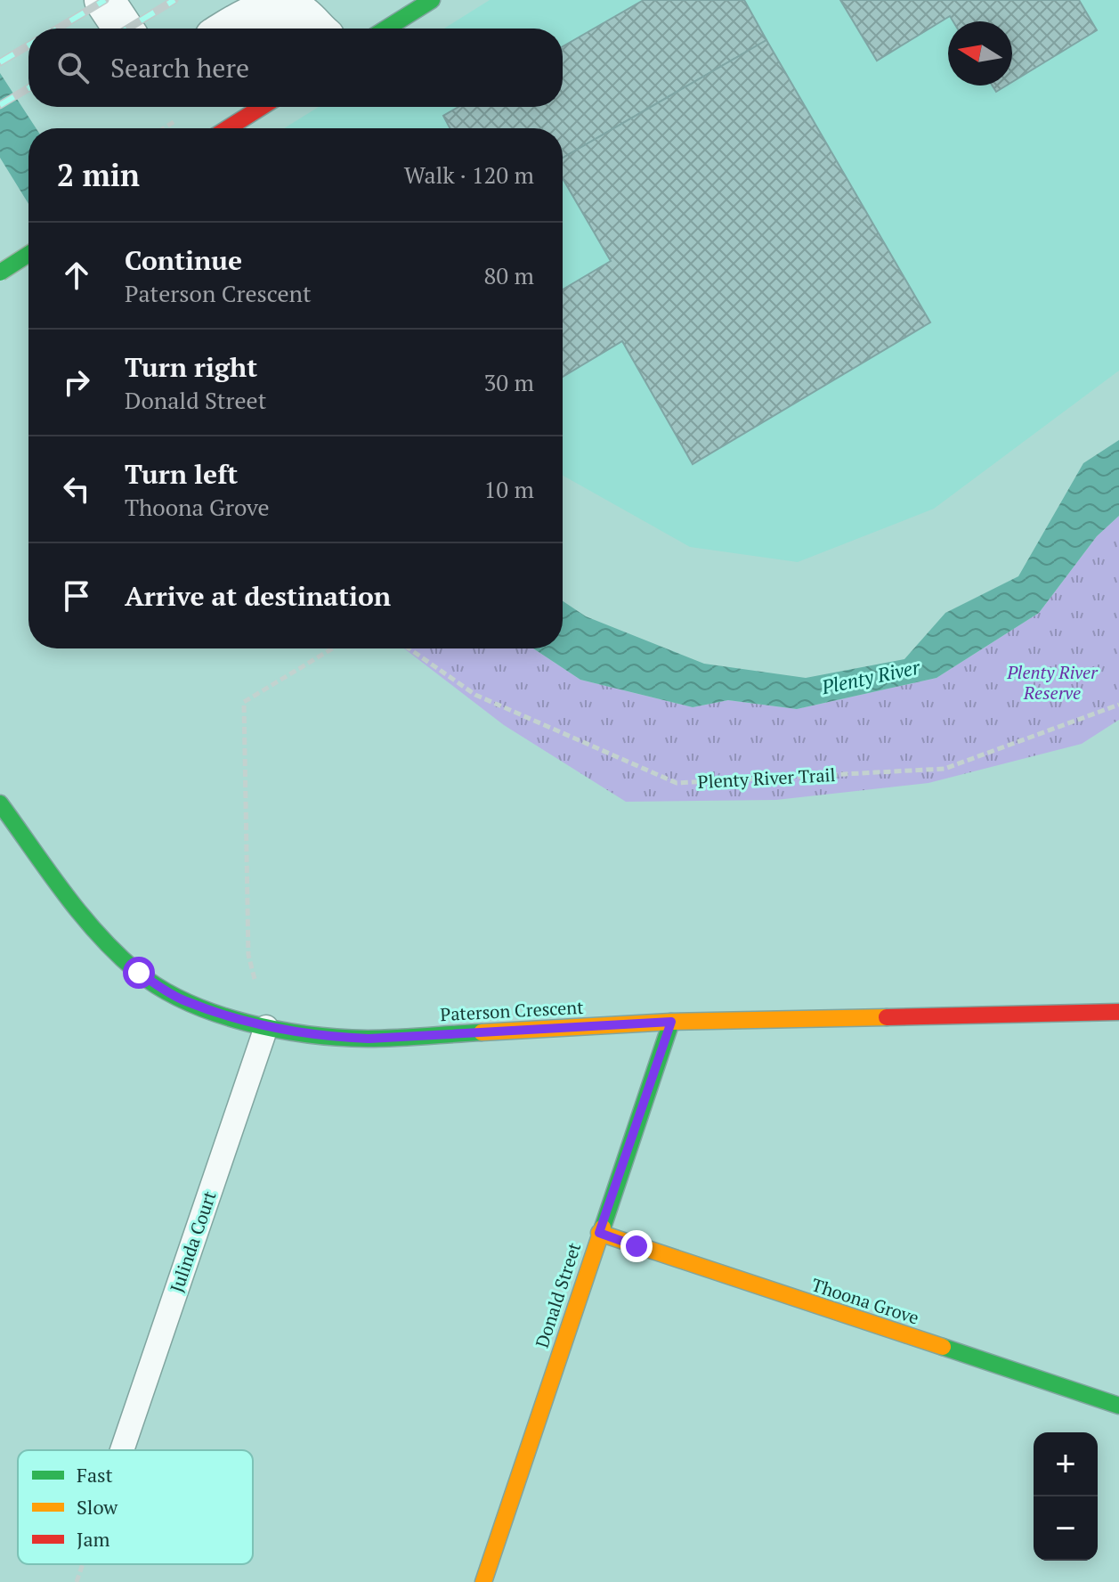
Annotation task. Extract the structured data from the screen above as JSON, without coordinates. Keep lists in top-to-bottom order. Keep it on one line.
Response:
{"streets":{"street":["Paterson Crescent","Donald Street","Thoona Grove"],"lane":["Julinda Court"],"path":["Plenty River Trail"]},"crossings":[["Paterson Crescent","Julinda Court"],["Paterson Crescent","Donald Street"],["Donald Street","Thoona Grove"]],"water":["Plenty River"],"parks":["Plenty River Reserve"],"legend":["Fast","Slow","Jam"],"north":"left","page":{"search":"Search here","heading":["2 min","Walk · 120 m"],"list":[["Continue","Paterson Crescent","80 m"],["Turn right","Donald Street","30 m"],["Turn left","Thoona Grove","10 m"],"Arrive at destination"],"map_buttons":["+","−"]}}
